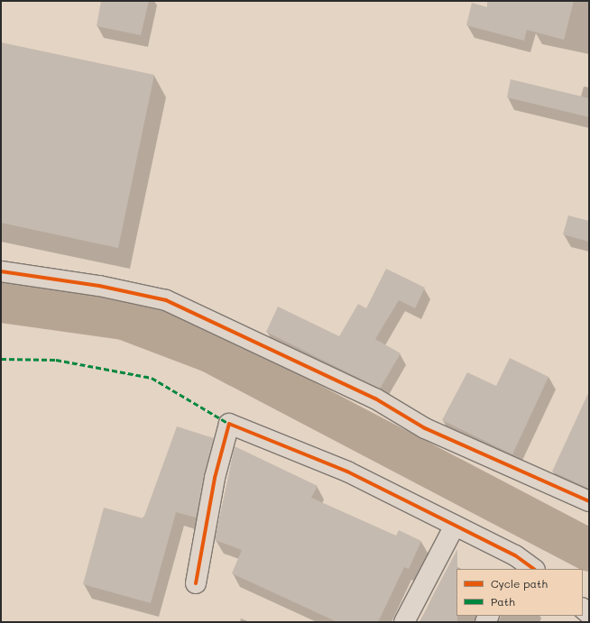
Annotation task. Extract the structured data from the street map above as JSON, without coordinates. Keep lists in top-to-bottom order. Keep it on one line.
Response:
{"legend":["Cycle path","Path"]}
